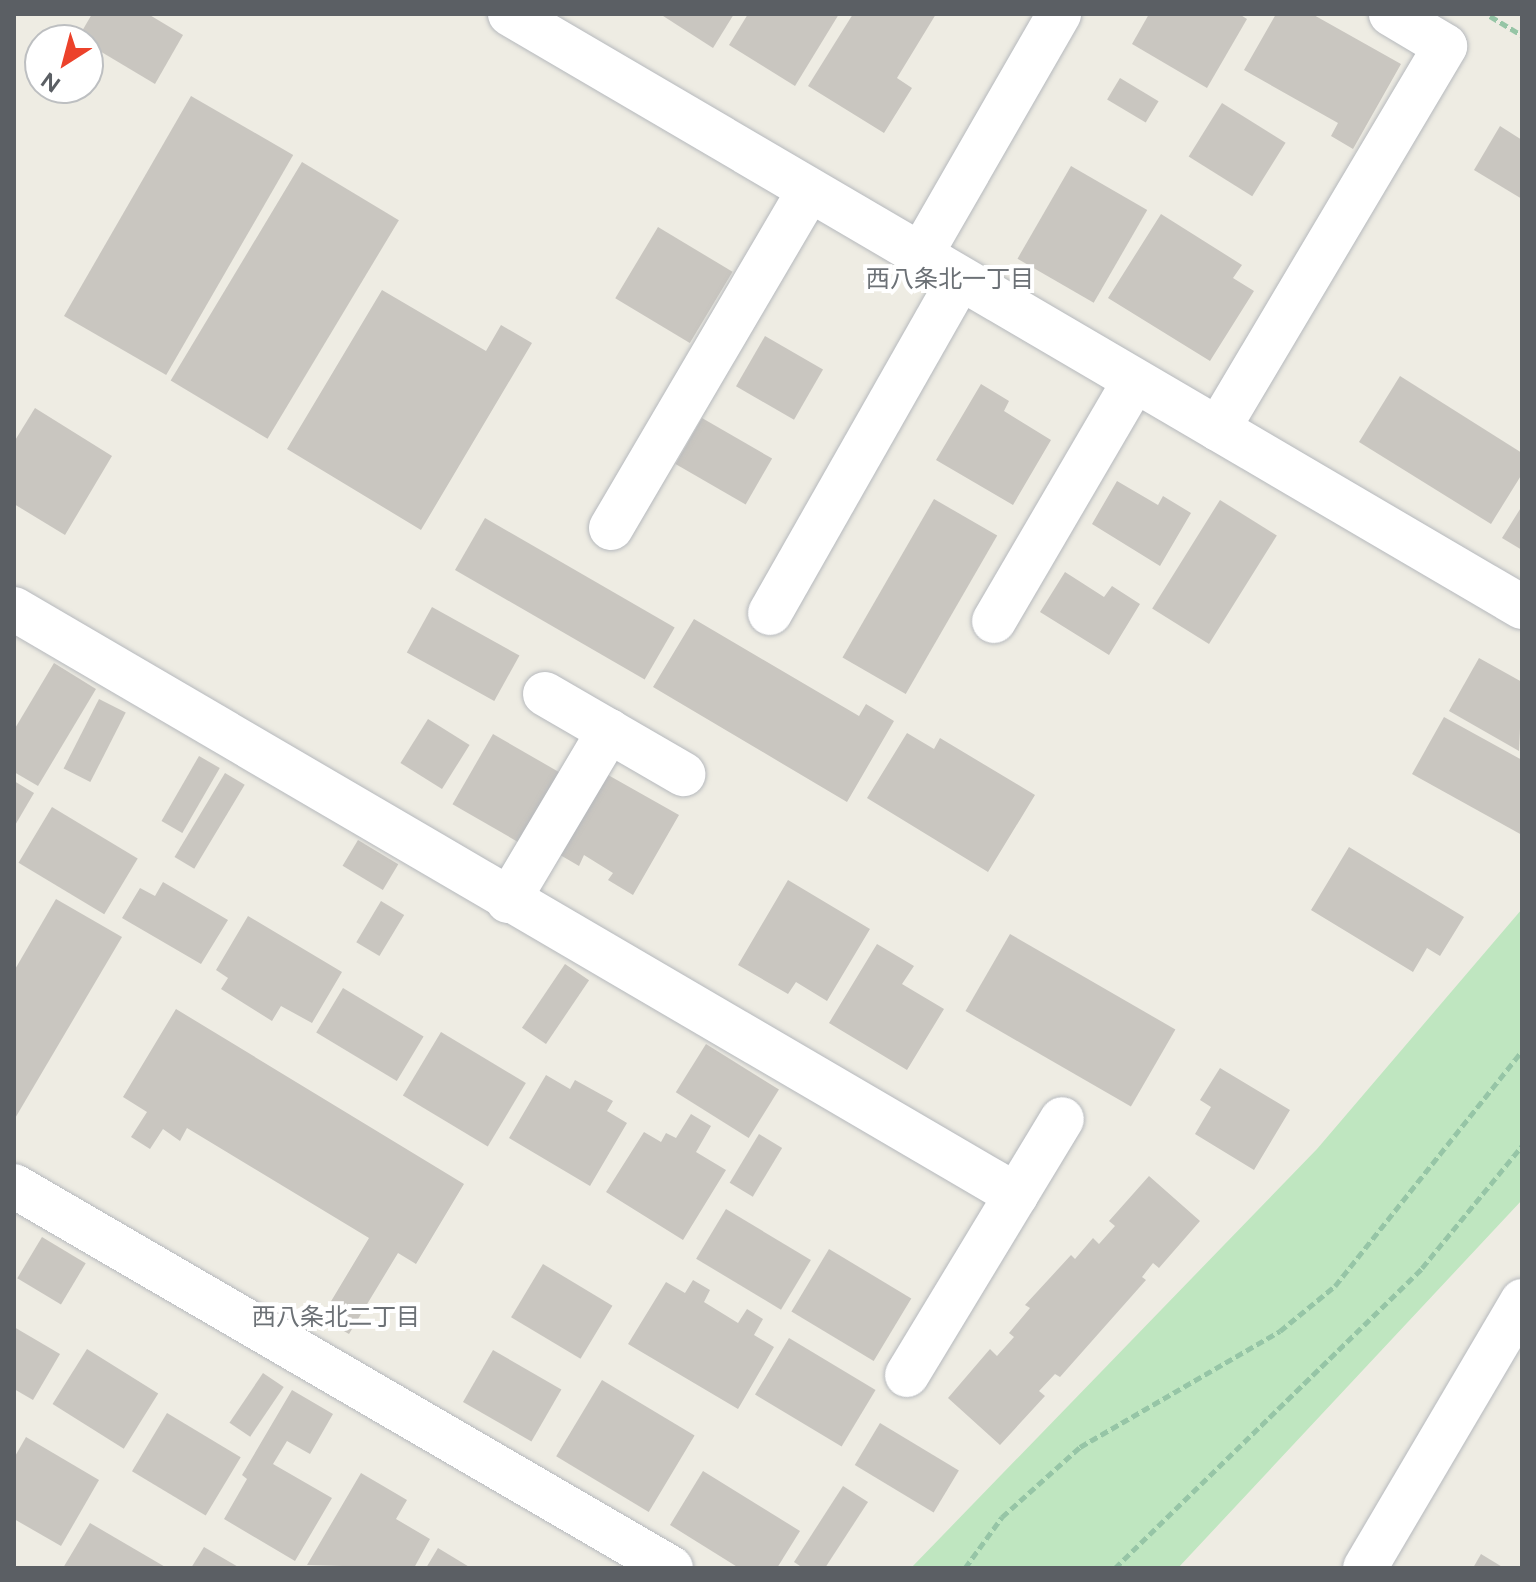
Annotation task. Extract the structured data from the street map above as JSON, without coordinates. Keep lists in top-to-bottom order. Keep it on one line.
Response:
{"districts":["西八条北一丁目","西八条北二丁目"],"north":"bottom left"}
